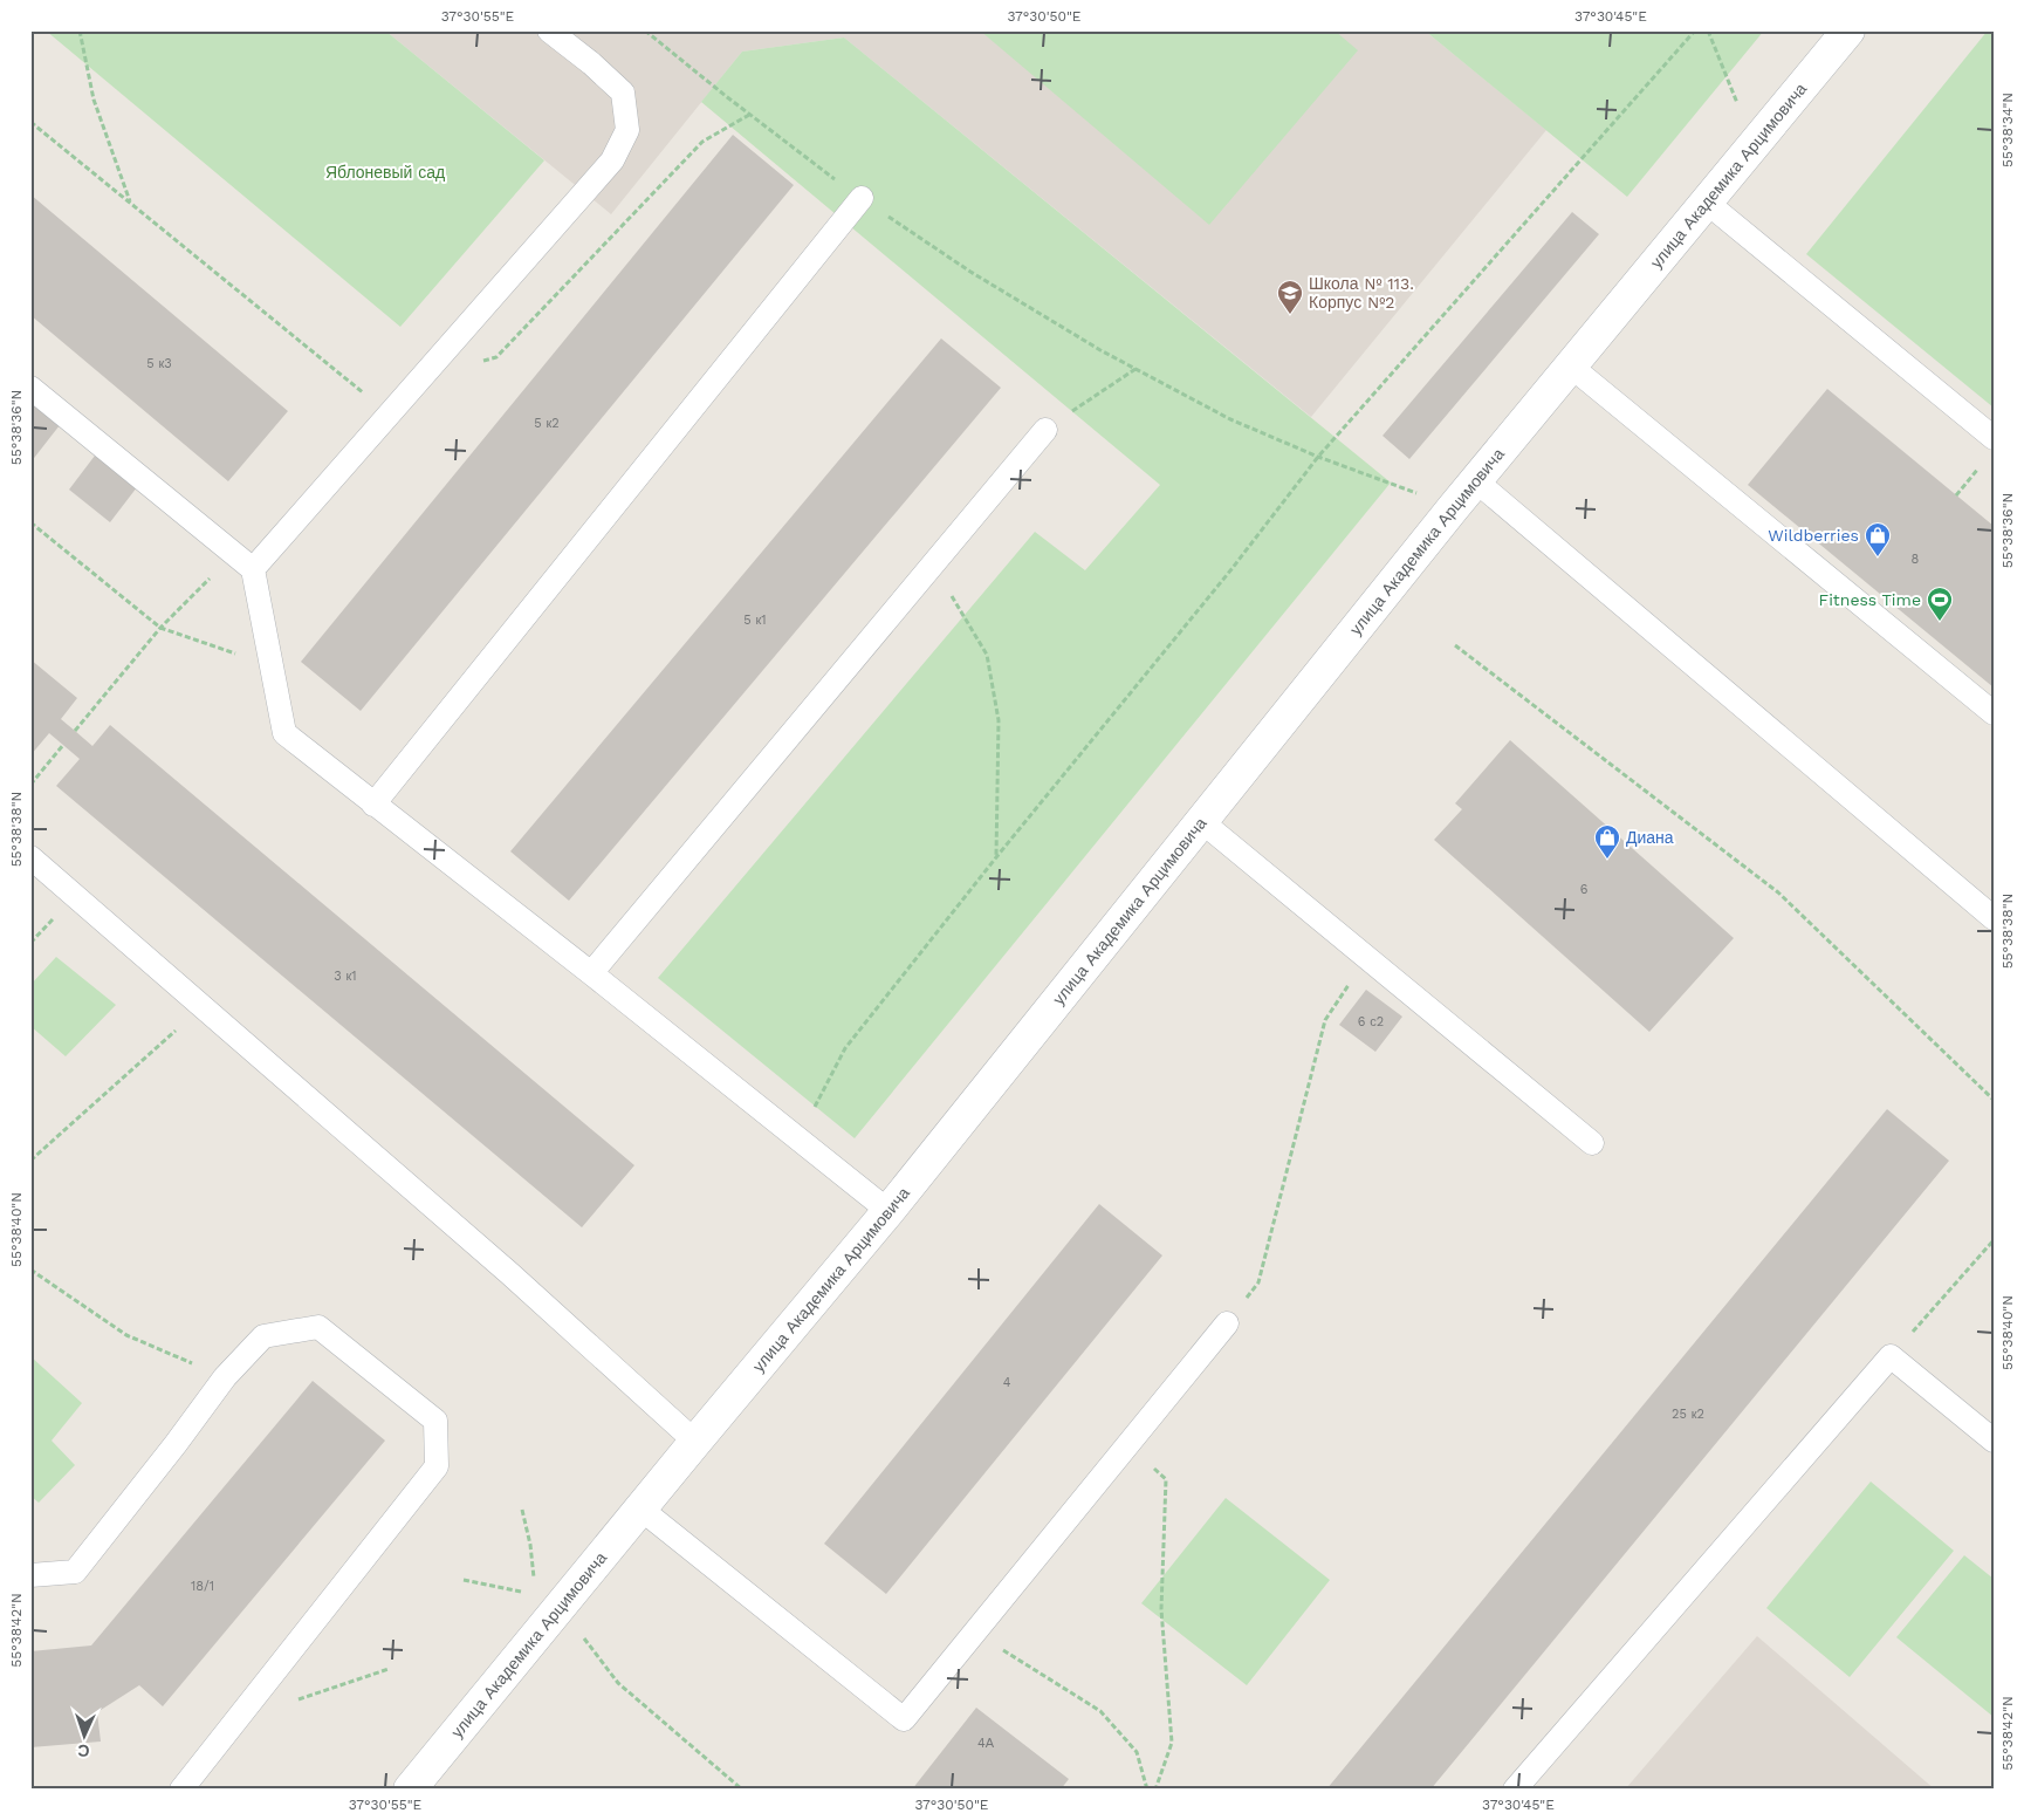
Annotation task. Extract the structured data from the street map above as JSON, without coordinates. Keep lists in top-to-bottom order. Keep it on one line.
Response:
{"streets":{"street":["улица Академика Арцимовича"]},"parks":["Яблоневый сад"],"places":{"school or university":["Школа № 113. Корпус №2"],"shop":["Wildberries","Диана"],"sports":["Fitness Time"]},"house_numbers":["5 к3","5 к2","8","5 к1","6","3 к1","6 с2","4","25 к2","18/1","4А"],"north":"bottom","coordinates":["37°30'55\"E","37°30'50\"E","37°30'45\"E","55°38'34\"N","55°38'36\"N","55°38'38\"N","55°38'40\"N","55°38'42\"N"]}
